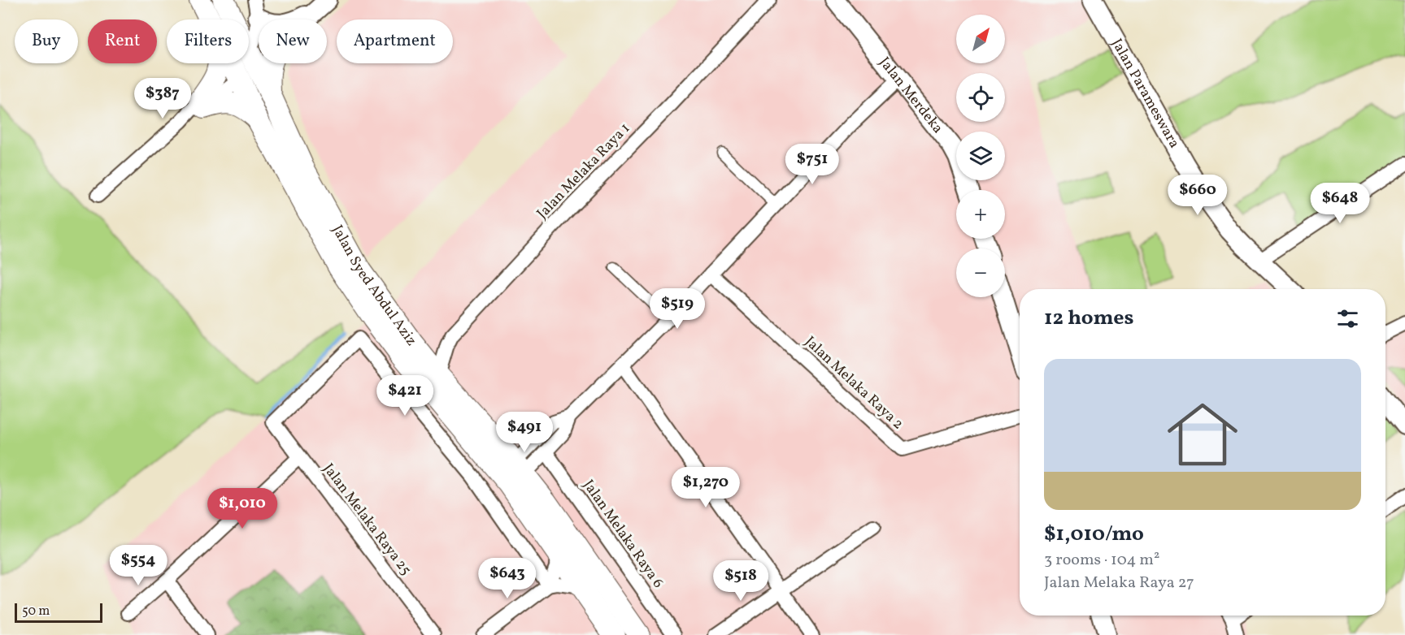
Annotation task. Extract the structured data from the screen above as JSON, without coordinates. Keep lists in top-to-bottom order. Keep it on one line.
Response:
{"streets":{"main road":["Jalan Parameswara","Jalan Merdeka","Jalan Syed Abdul Aziz"],"street":["Jalan Melaka Raya 1","Jalan Melaka Raya 2","Jalan Melaka Raya 25","Jalan Melaka Raya 6"]},"crossings":[["Jalan Melaka Raya 1","Jalan Syed Abdul Aziz"]],"scale_bar":"50 m","north":"top right","page":{"map_buttons":["+","−"],"chip":["Buy","Rent","Filters","New","Apartment"],"price":["$387","$751","$660","$648","$519","$421","$491","$1,270","$1,010","$554","$643","$518"],"heading":"12 homes","list":[{"name":"$1,010/mo","note":"3 rooms · 104 m² · Jalan Melaka Raya 27"}],"scale":"50 m"}}
